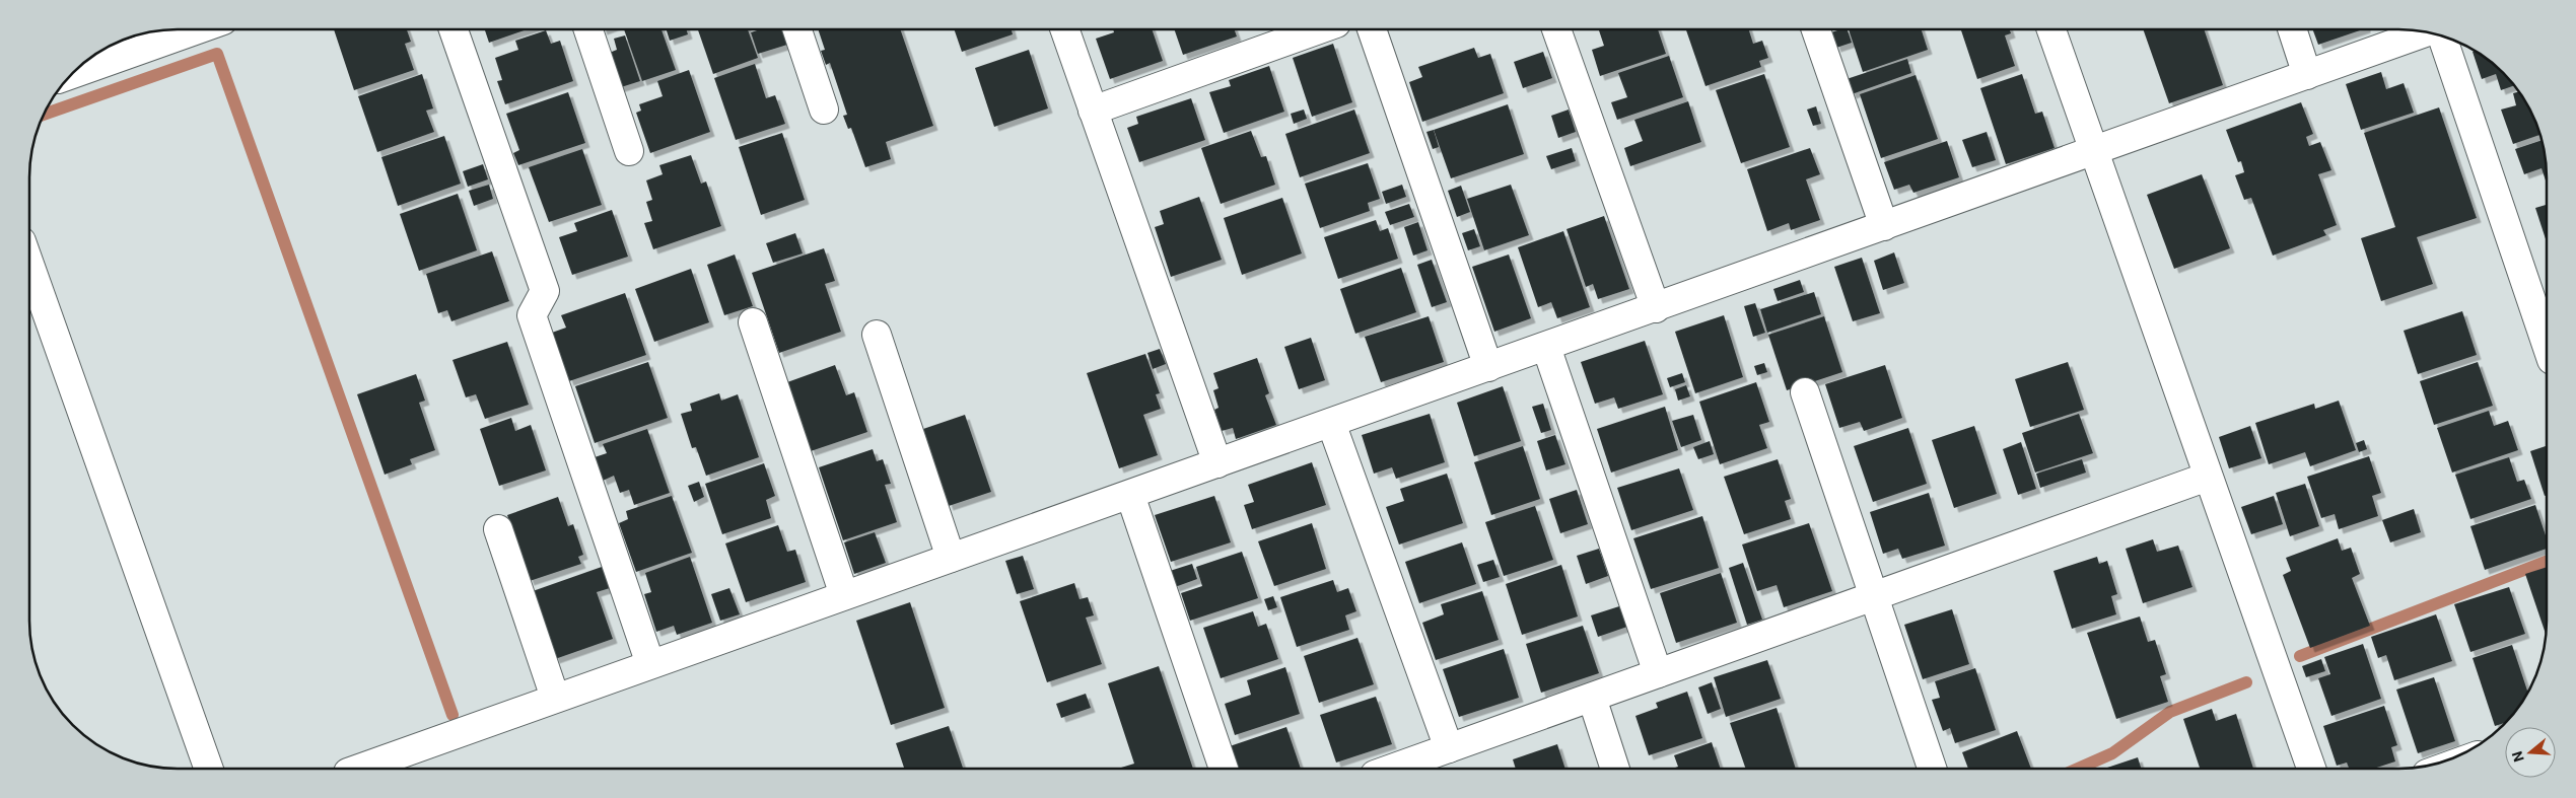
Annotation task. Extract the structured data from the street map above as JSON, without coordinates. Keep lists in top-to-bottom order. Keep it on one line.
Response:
{"north":"left"}
